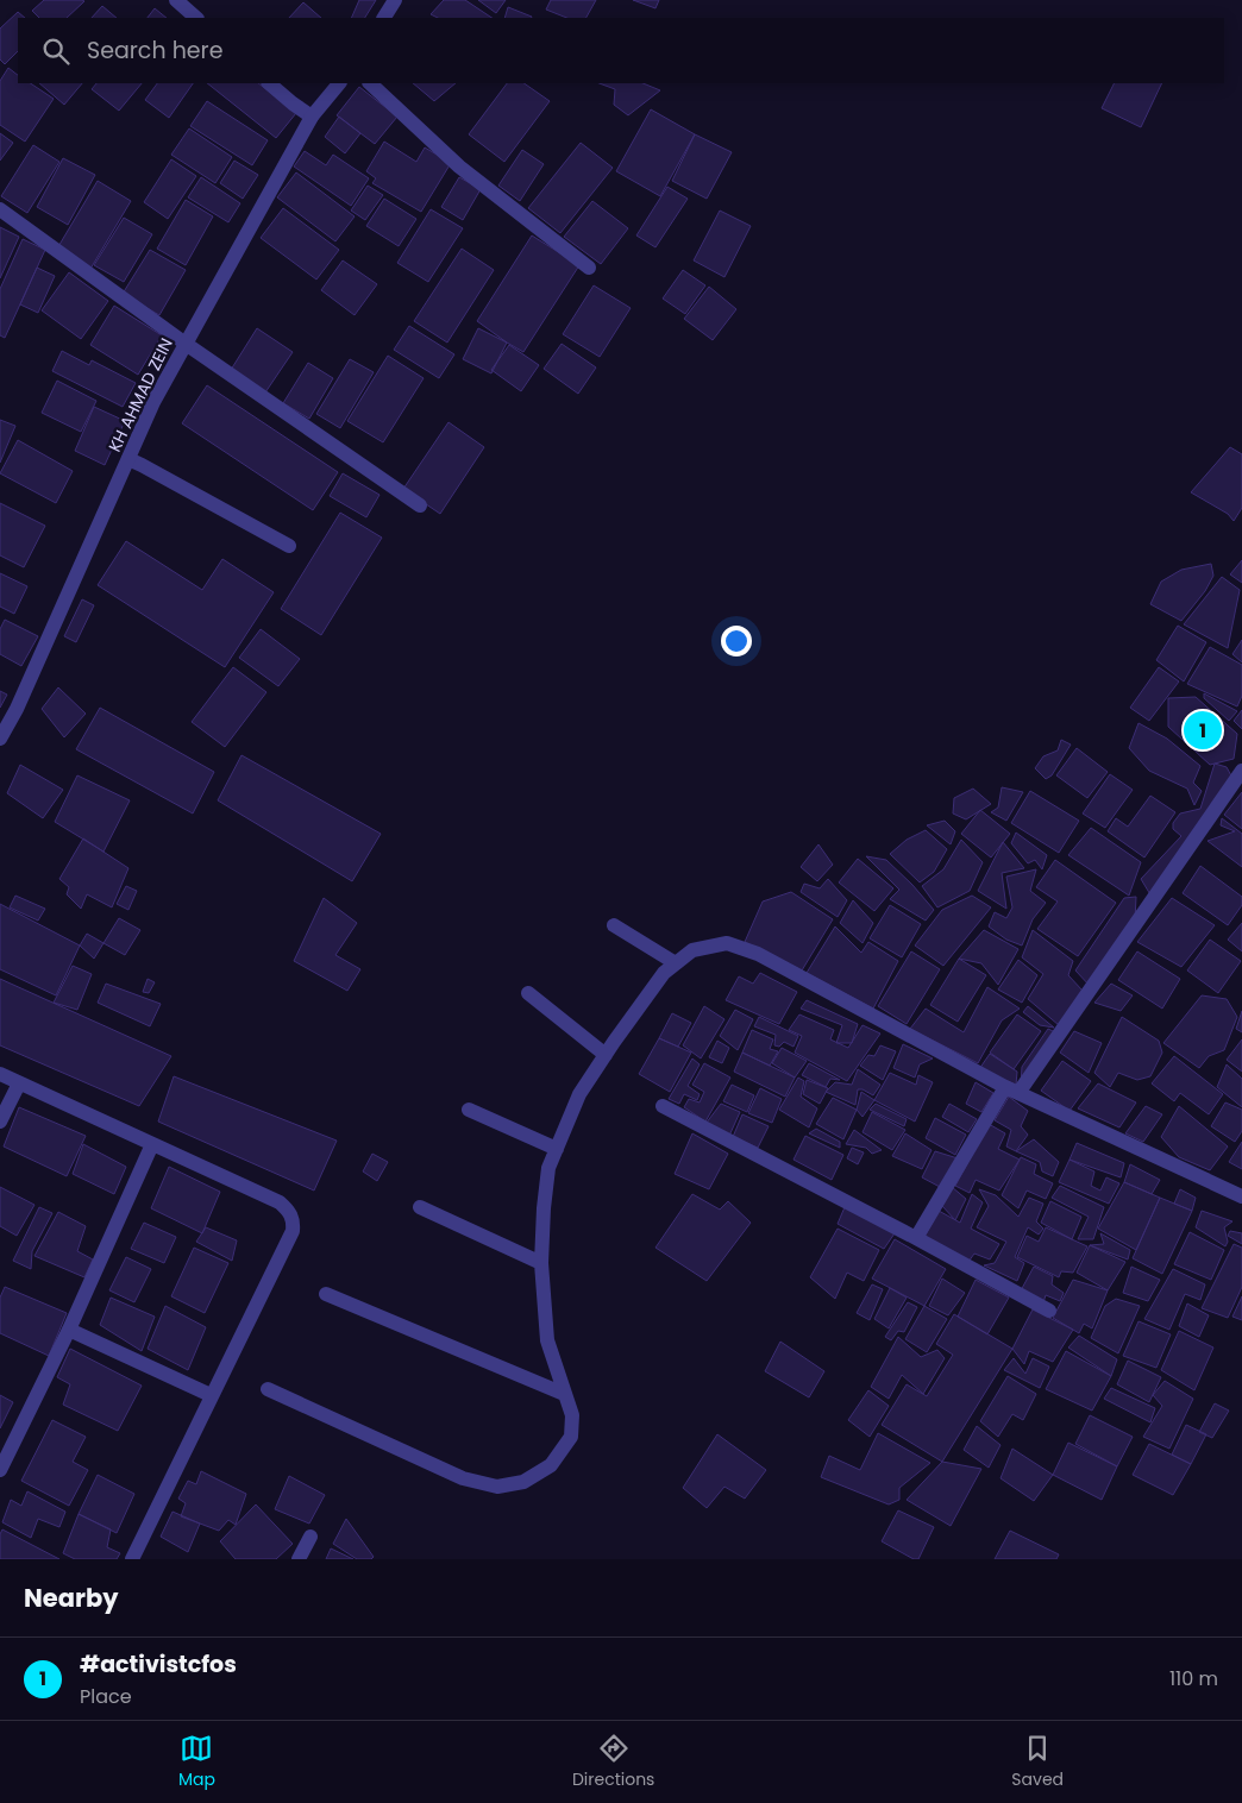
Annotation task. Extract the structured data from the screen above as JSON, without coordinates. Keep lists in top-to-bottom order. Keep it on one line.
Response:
{"streets":{"street":["KH AHMAD ZEIN"]},"page":{"search":"Search here","pins":"1","heading":"Nearby","list":[{"mark":"1","name":"#activistcfos","note":"Place","value":"110 m"}],"nav":["Map","Directions","Saved"]}}
